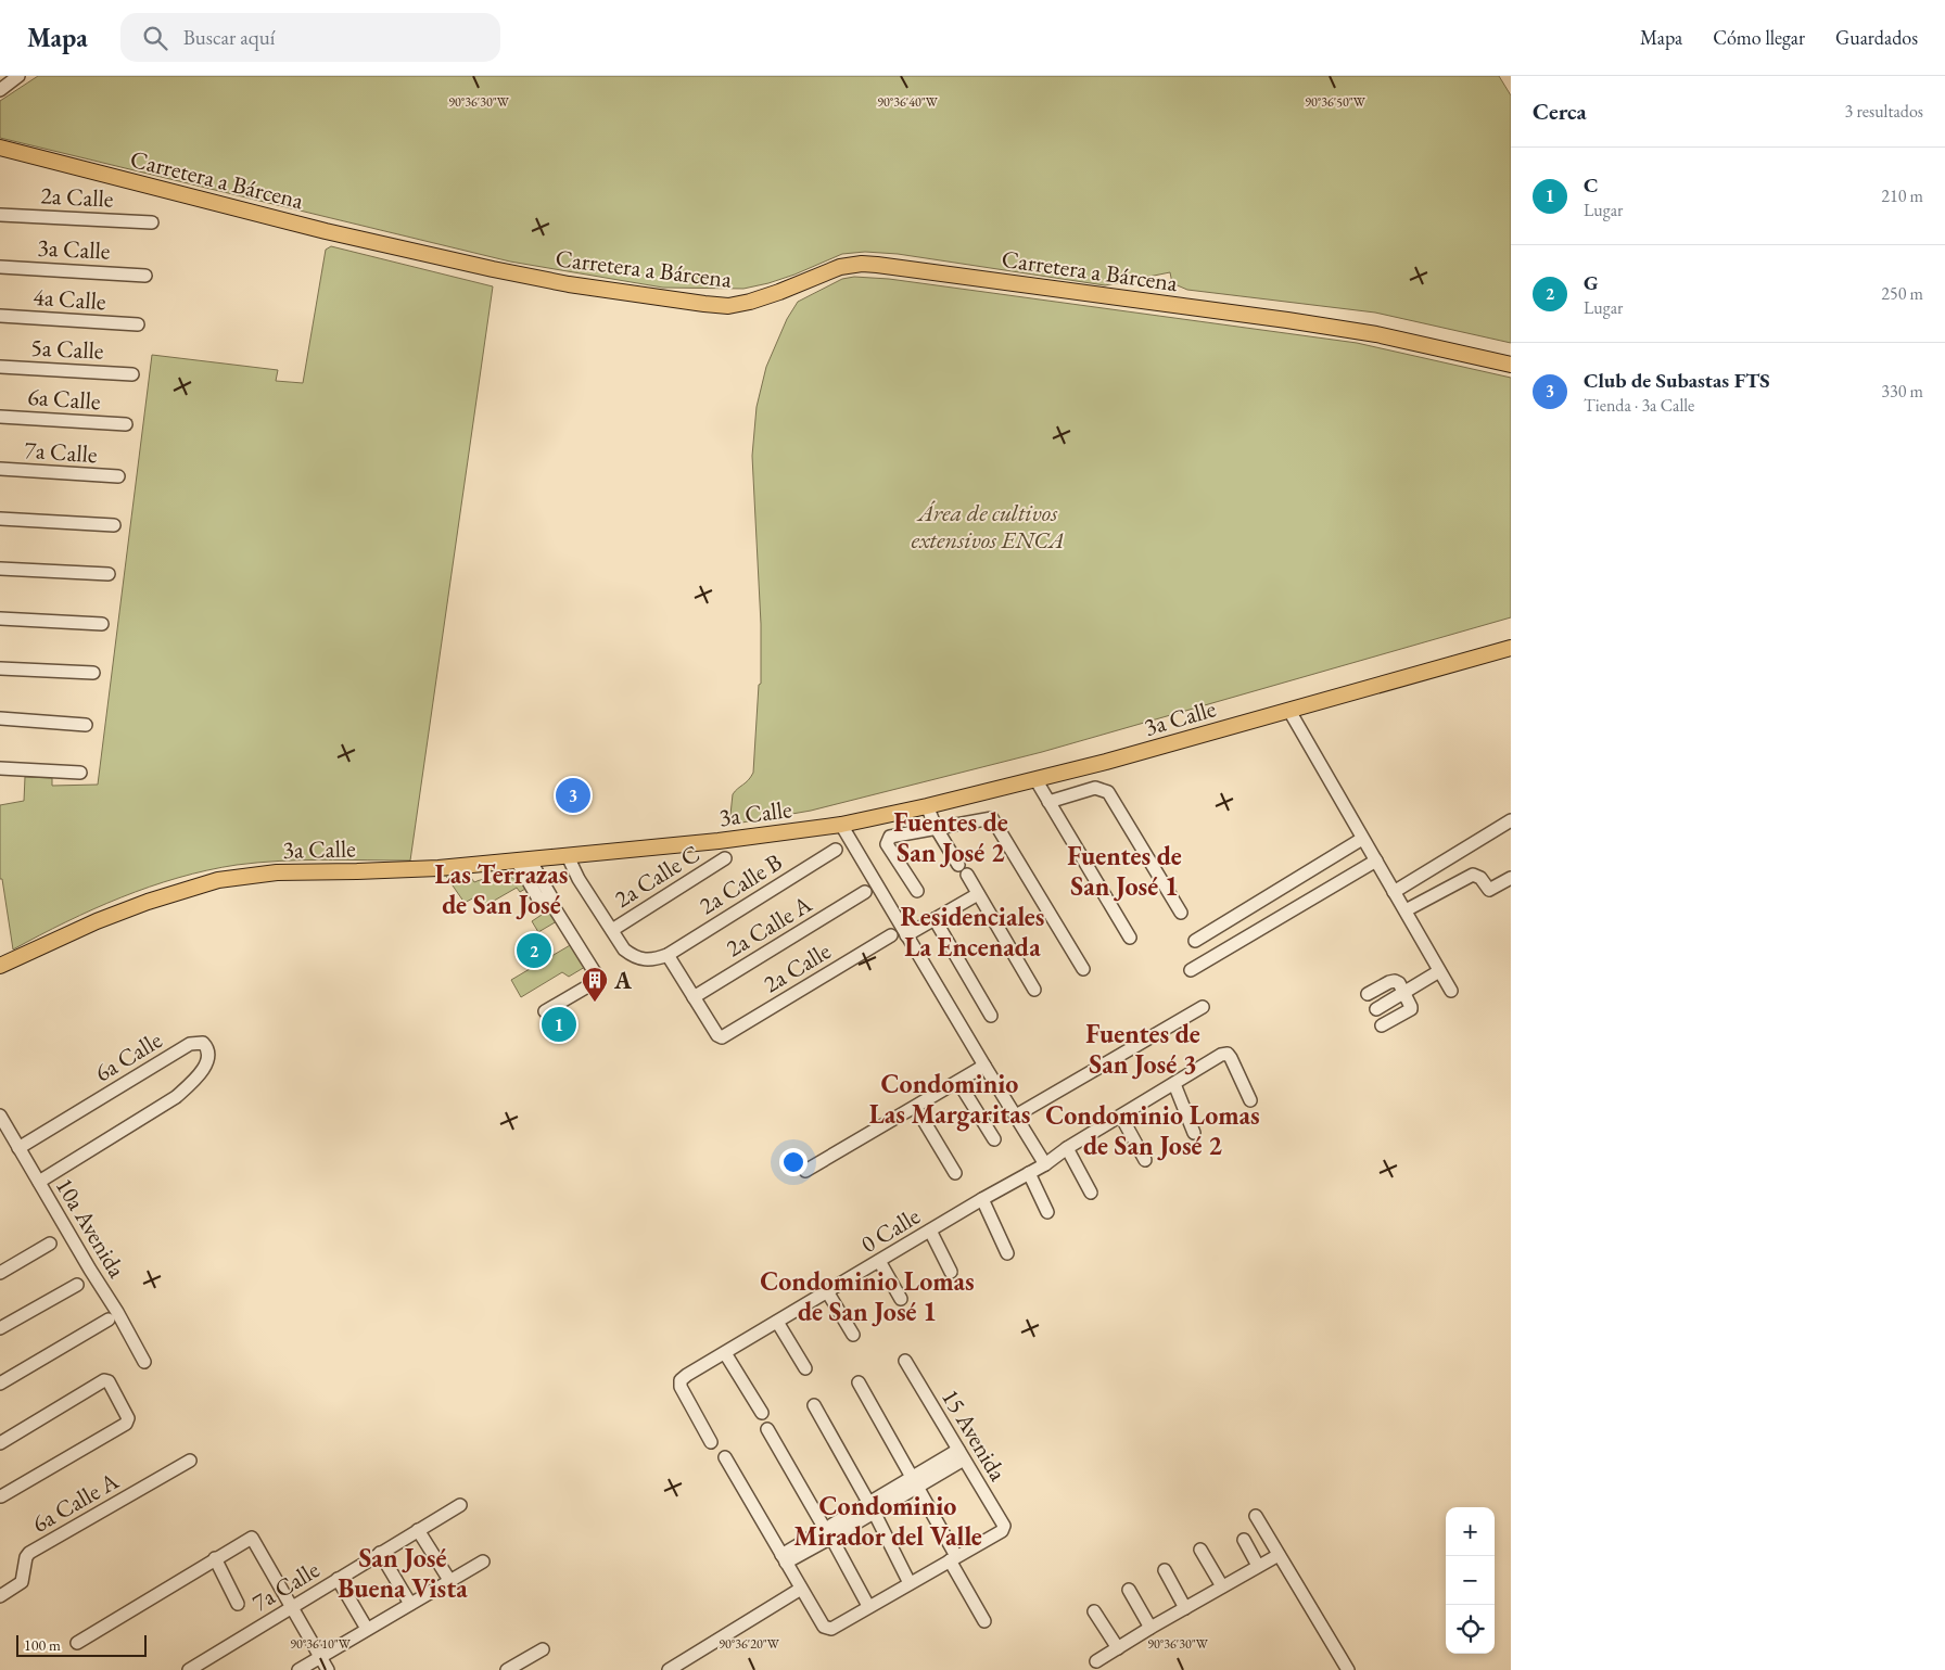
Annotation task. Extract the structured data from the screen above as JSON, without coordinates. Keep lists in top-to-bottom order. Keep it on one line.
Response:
{"streets":{"main road":["Carretera a Bárcena","3a Calle"],"street":["2a Calle","4a Calle","5a Calle","6a Calle","7a Calle","2a Calle C","2a Calle B","2a Calle A","10a Avenida","0 Calle","15 Avenida","6a Calle A"]},"crossings":[["2a Calle","2a Calle A"],["6a Calle","10a Avenida"]],"districts":["Fuentes de San José 2","Fuentes de San José 1","Las Terrazas de San José","Residenciales La Encenada","Fuentes de San José 3","Condominio Las Margaritas","Condominio Lomas de San José 2","Condominio Lomas de San José 1","Condominio Mirador del Valle","San José Buena Vista"],"parks":["Área de cultivos extensivos ENCA"],"places":{"building":["A"]},"scale_bar":"100 m","page":{"header":"Mapa","search":"Buscar aquí","nav":["Mapa","Cómo llegar","Guardados"],"heading":["Cerca","3 resultados"],"list":[{"mark":"1","name":"C","note":"Lugar","value":"210 m"},{"mark":"2","name":"G","note":"Lugar","value":"250 m"},{"mark":"3","name":"Club de Subastas FTS","note":"Tienda · 3a Calle","value":"330 m"}],"pins":["3","2","1"],"map_buttons":["+","−"],"scale":"100 m"},"coordinates":["90°36'30\"W","90°36'40\"W","90°36'50\"W","90°36'10\"W","90°36'20\"W"]}
